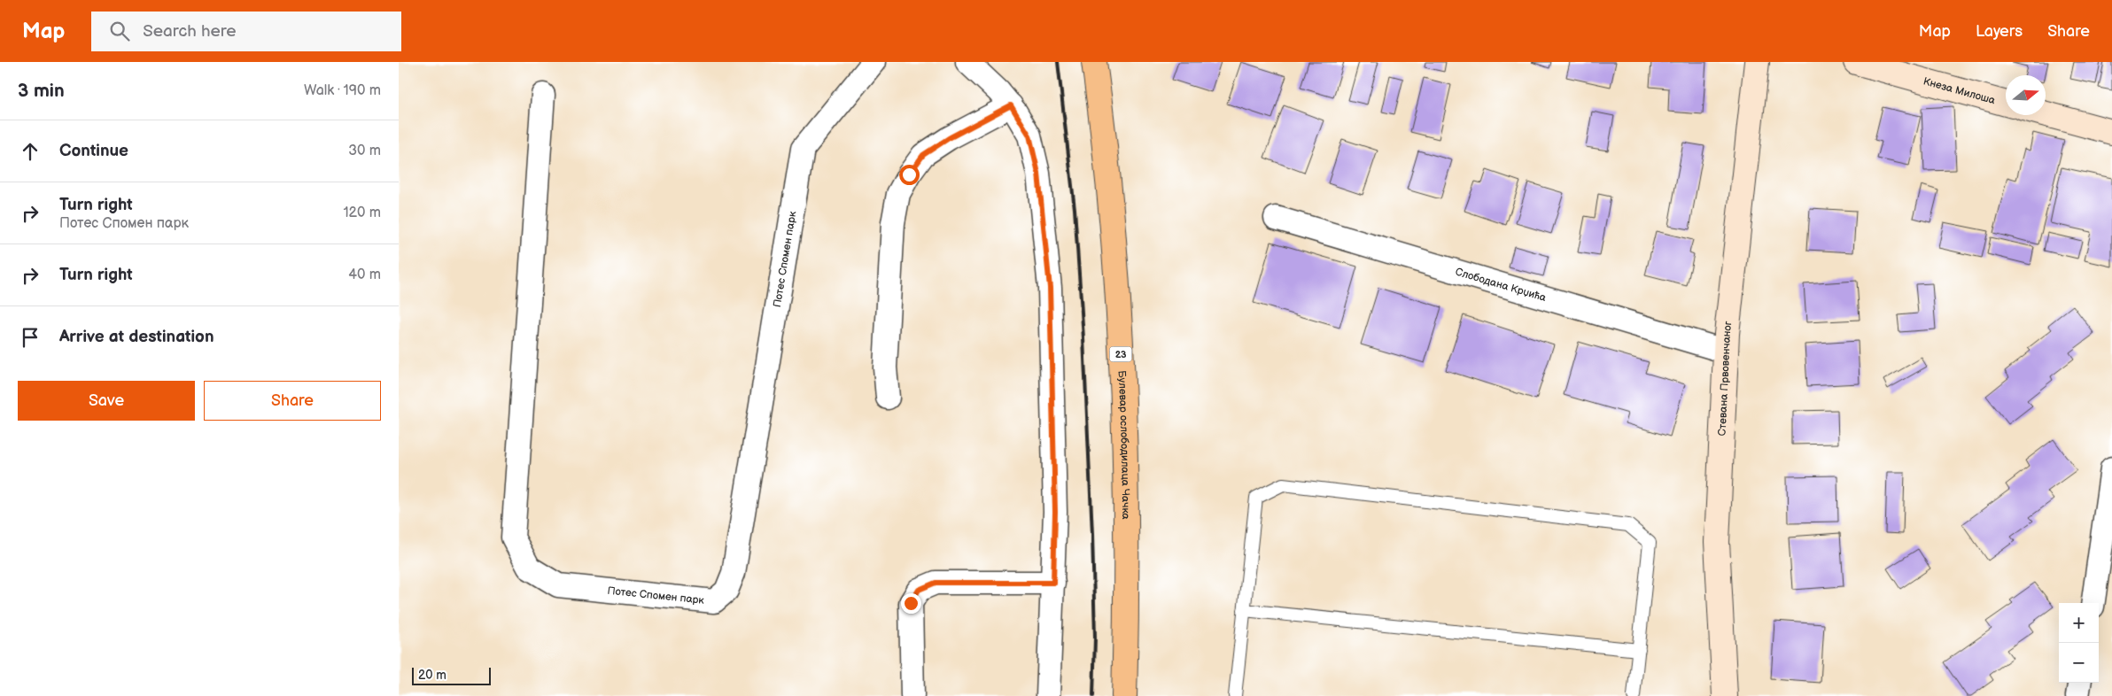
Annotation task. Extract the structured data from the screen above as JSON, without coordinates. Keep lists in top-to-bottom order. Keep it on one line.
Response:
{"streets":{"main road":["23","Булевар ослободилаца Чачка"],"street":["Кнеза Милоша","Потес Спомен парк","Слободана Крџића","Стевана Првовенчаног"]},"crossings":[["Слободана Крџића","Стевана Првовенчаног"]],"scale_bar":"20 m","north":"right","page":{"header":"Map","search":"Search here","nav":["Map","Layers","Share"],"heading":["3 min","Walk · 190 m"],"list":[["Continue","30 m"],["Turn right","Потес Спомен парк","120 m"],["Turn right","40 m"],"Arrive at destination"],"buttons":["Save","Share"],"map_buttons":["+","−"],"scale":"20 m"}}
